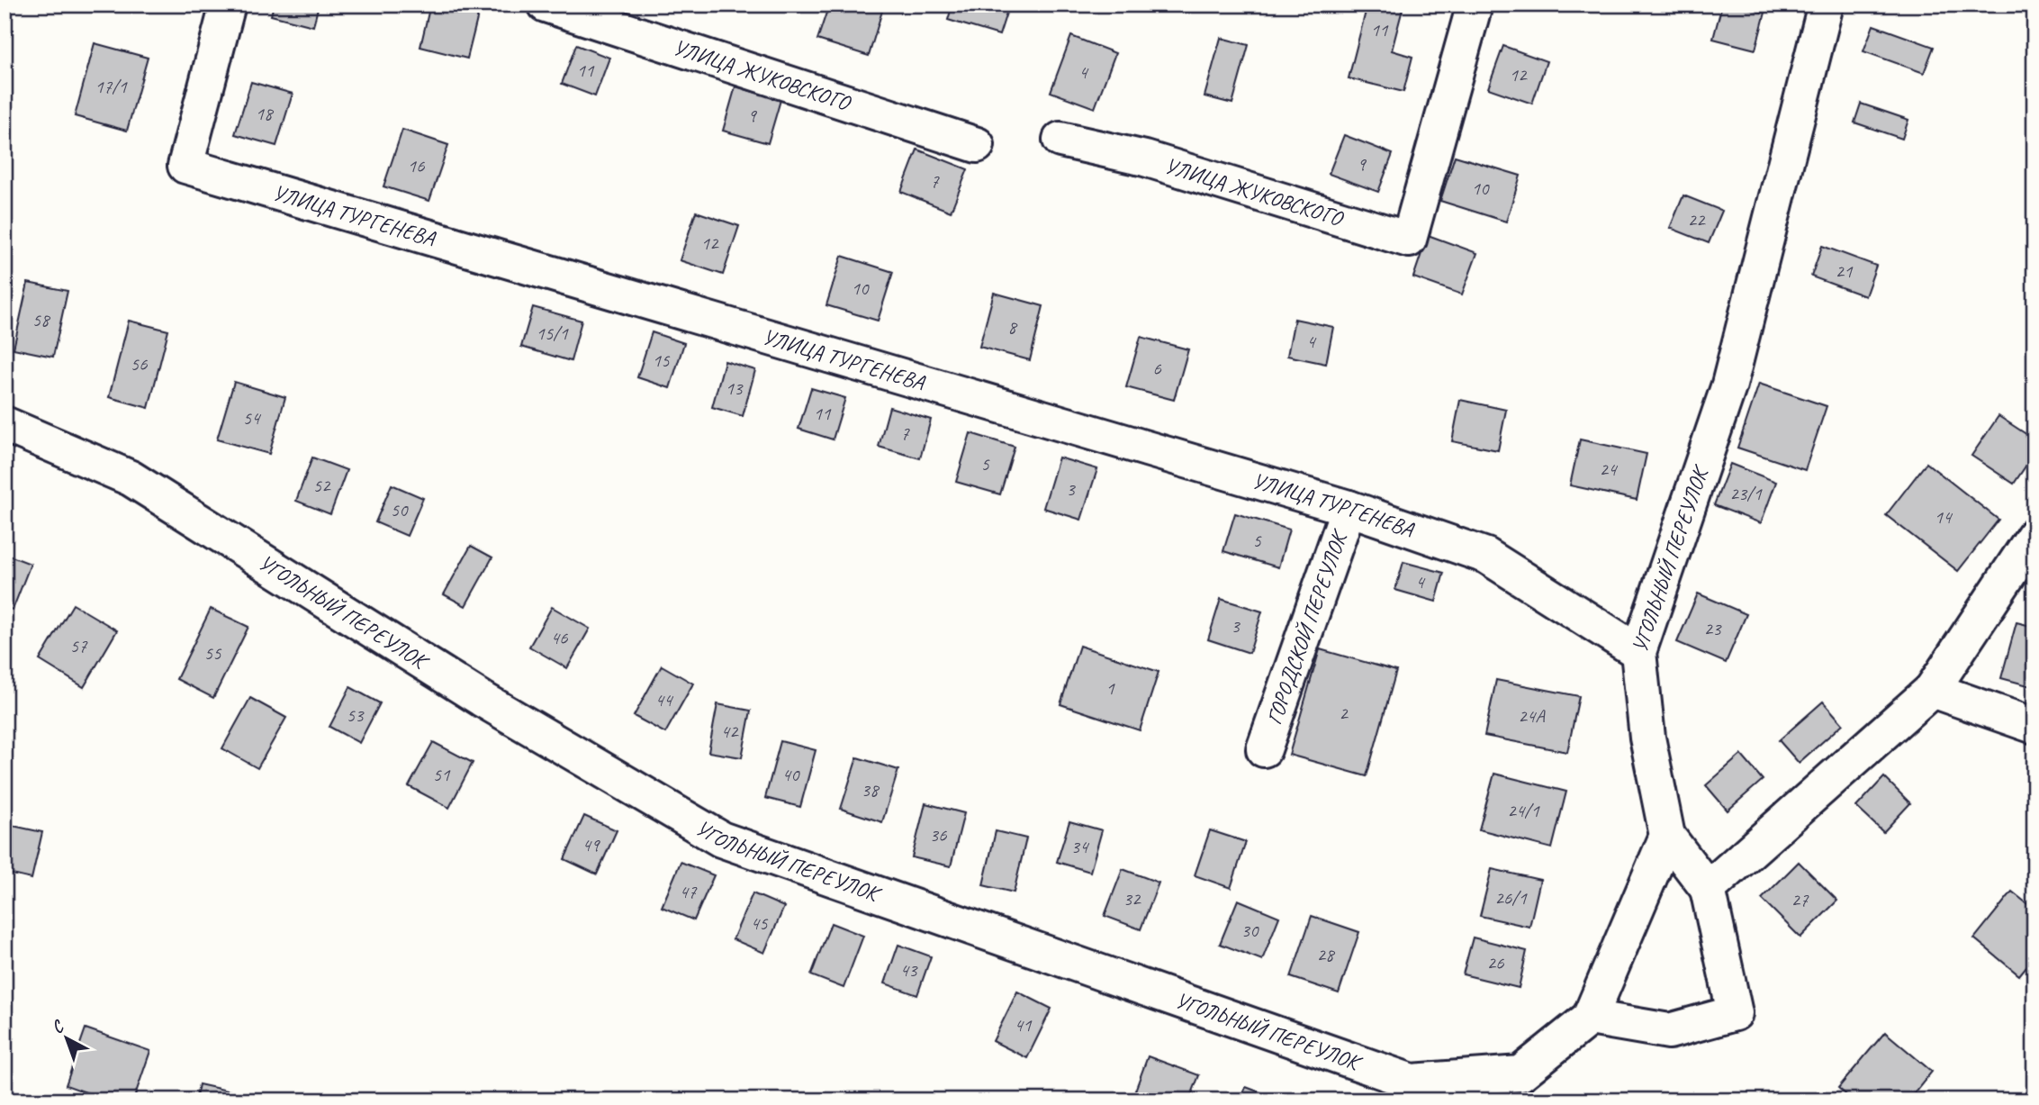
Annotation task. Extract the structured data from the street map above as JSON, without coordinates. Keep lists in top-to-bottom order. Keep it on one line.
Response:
{"streets":{"street":["УЛИЦА ЖУКОВСКОГО","УЛИЦА ТУРГЕНЕВА","УГОЛЬНЫЙ ПЕРЕУЛОК","ГОРОДСКОЙ ПЕРЕУЛОК"]},"crossings":[["УЛИЦА ТУРГЕНЕВА","УГОЛЬНЫЙ ПЕРЕУЛОК"],["УЛИЦА ТУРГЕНЕВА","ГОРОДСКОЙ ПЕРЕУЛОК"]],"house_numbers":["11","11","4","12","17/1","18","9","9","16","7","10","22","12","21","10","58","8","15/1","4","15","56","6","13","11","54","7","5","24","52","3","23/1","50","14","5","4","3","23","46","57","55","1","44","2","53","24А","42","51","40","38","24/1","36","49","34","47","26/1","32","27","45","30","28","26","43","41"],"north":"top left"}
